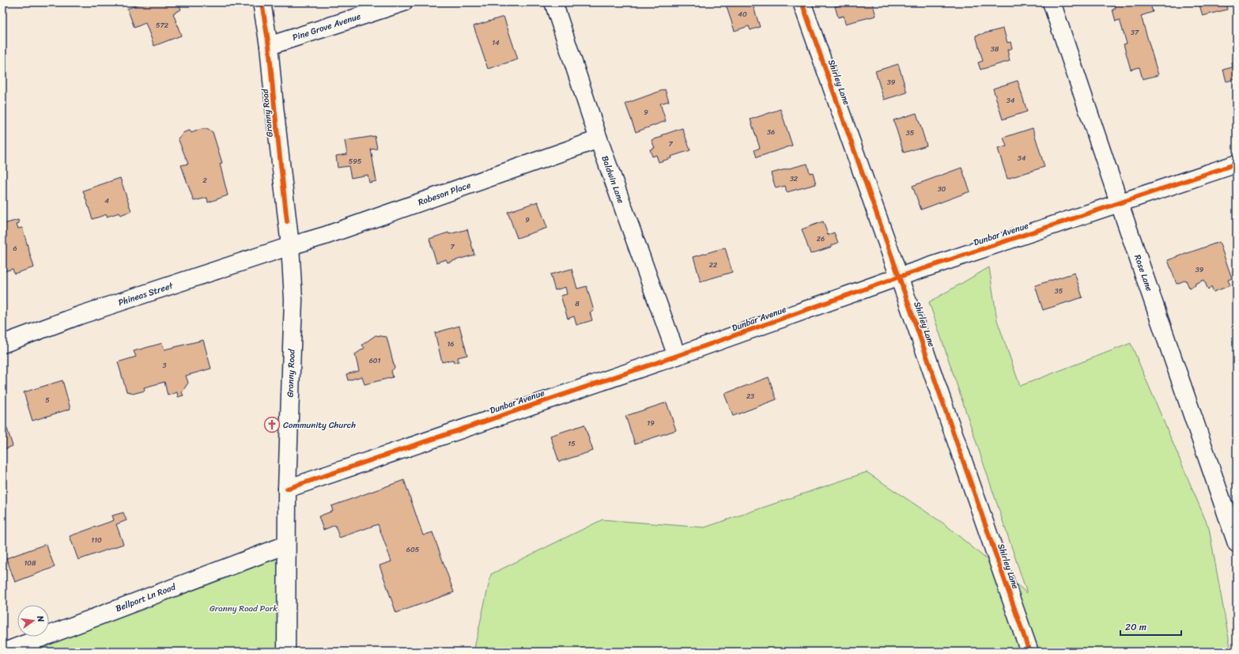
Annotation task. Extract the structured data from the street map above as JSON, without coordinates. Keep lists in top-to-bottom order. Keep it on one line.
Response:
{"streets":{"street":["Pine Grove Avenue","Shirley Lane","Granny Road","Baldwin Lane","Robeson Place","Dunbar Avenue","Rose Lane","Phineas Street","Bellport Ln Road"]},"crossings":[["Pine Grove Avenue","Granny Road"],["Shirley Lane","Dunbar Avenue"],["Granny Road","Robeson Place"],["Granny Road","Dunbar Avenue"],["Granny Road","Phineas Street"],["Granny Road","Bellport Ln Road"],["Baldwin Lane","Robeson Place"],["Baldwin Lane","Dunbar Avenue"],["Robeson Place","Phineas Street"],["Dunbar Avenue","Rose Lane"]],"parks":["Granny Road Park"],"places":{"church":["Community Church"]},"house_numbers":["40","572","37","14","38","39","34","9","36","35","7","34","595","32","2","30","4","9","26","7","6","22","39","35","8","16","601","3","23","5","19","15","110","605","108"],"scale_bar":"20 m","north":"right"}
